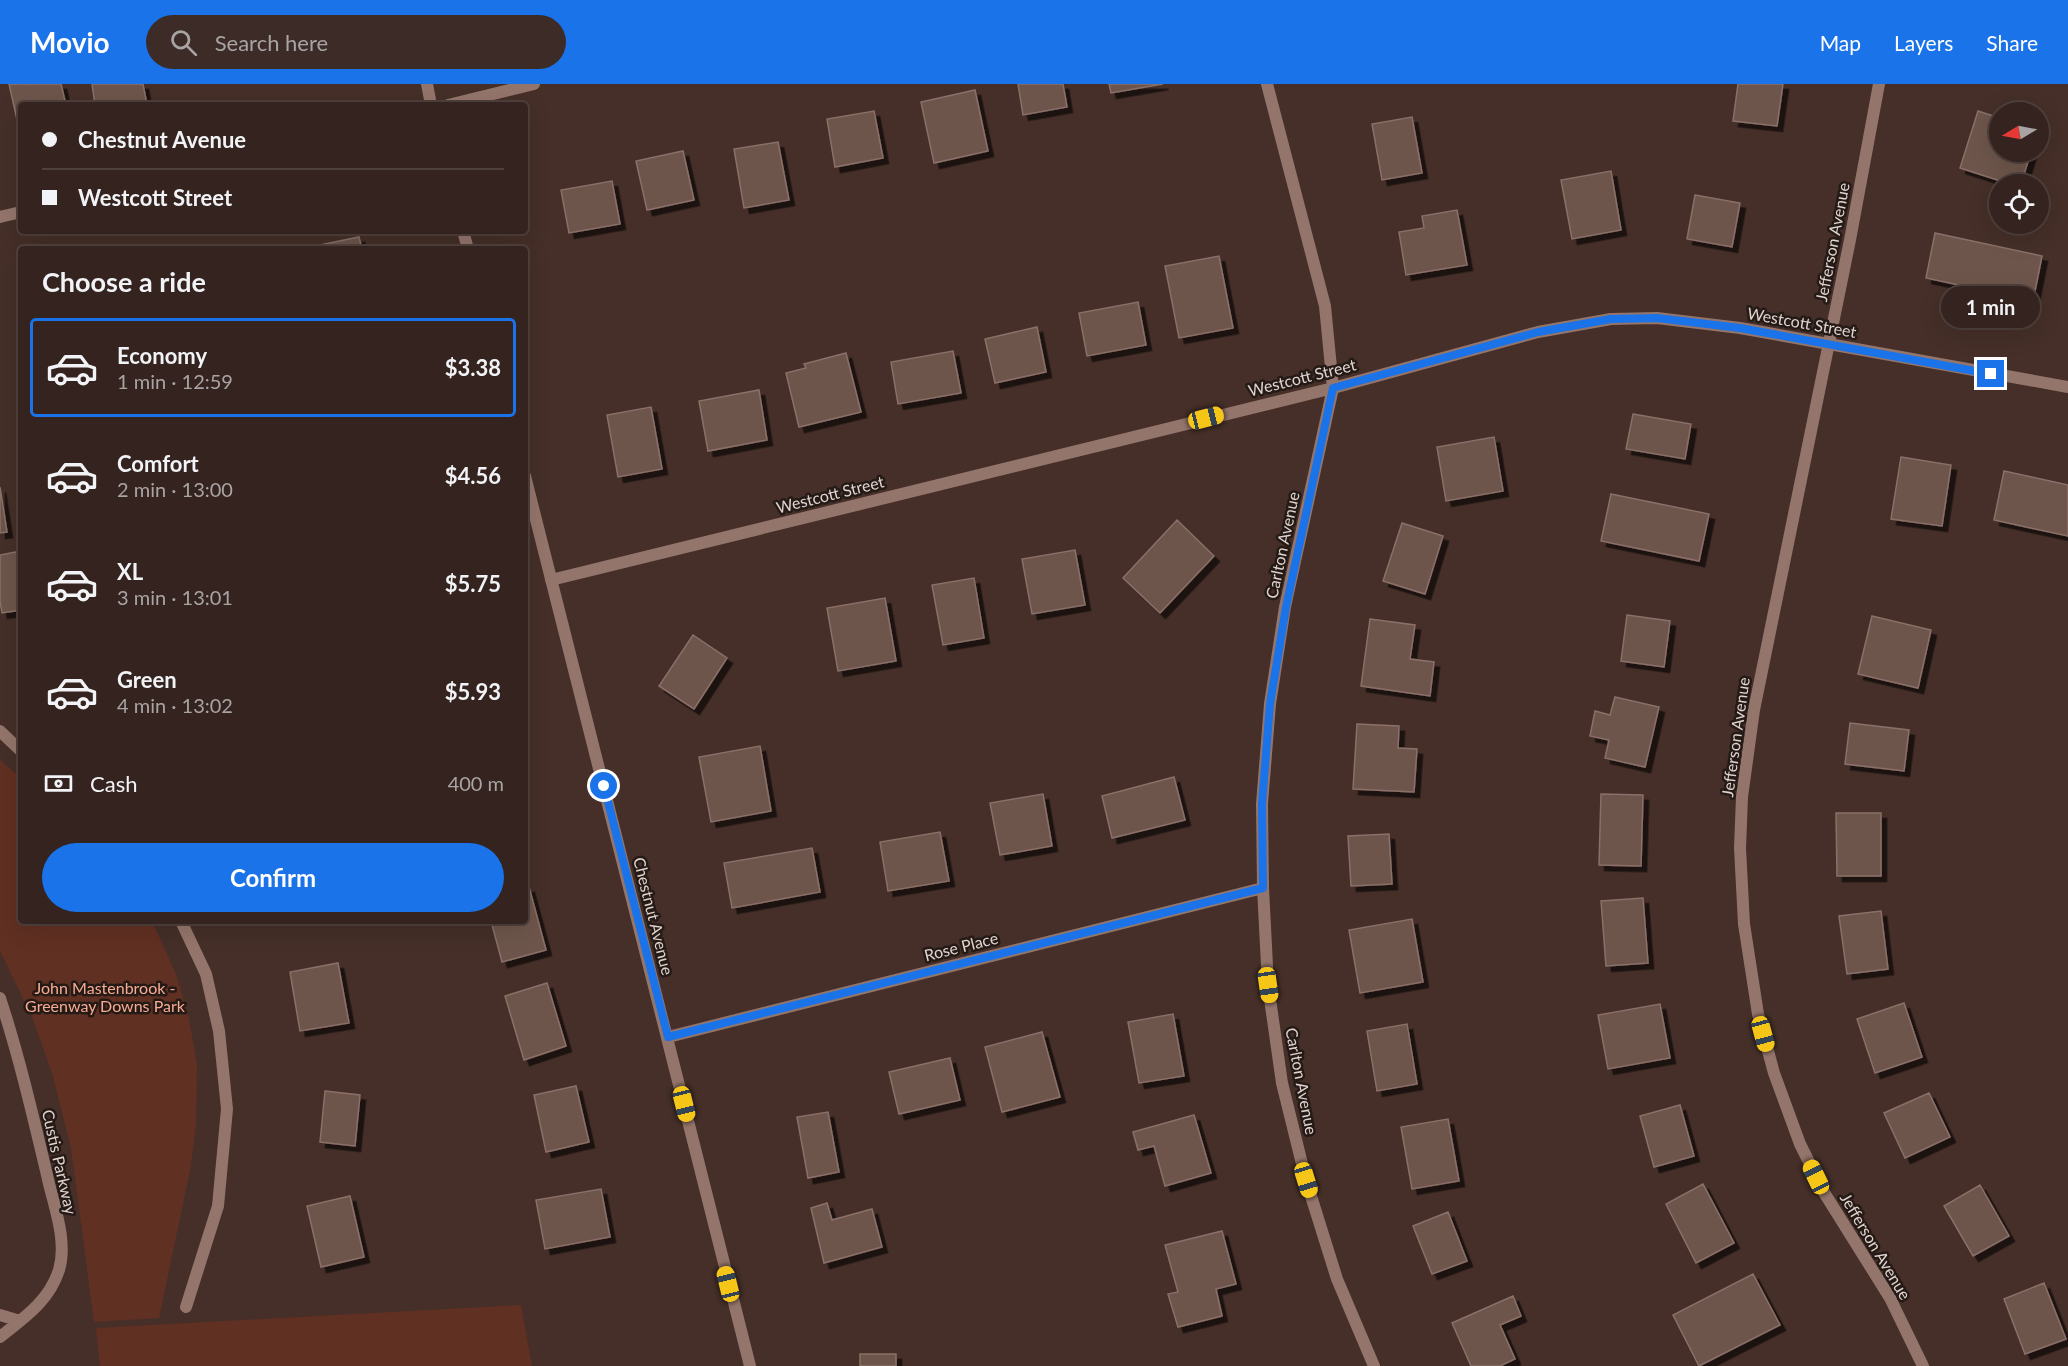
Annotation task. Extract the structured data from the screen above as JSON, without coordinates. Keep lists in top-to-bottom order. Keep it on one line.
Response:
{"streets":{"street":["Jefferson Avenue","Westcott Street","Carlton Avenue","Chestnut Avenue","Rose Place","Custis Parkway"]},"crossings":[["Jefferson Avenue","Westcott Street"],["Westcott Street","Carlton Avenue"],["Westcott Street","Chestnut Avenue"],["Carlton Avenue","Rose Place"],["Chestnut Avenue","Rose Place"]],"parks":["John Mastenbrook - Greenway Downs Park"],"north":"left","page":{"header":"Movio","search":"Search here","nav":["Map","Layers","Share"],"banner":["Chestnut Avenue","Westcott Street"],"heading":"Choose a ride","bubble":"1 min","list":[{"name":"Economy","note":"1 min · 12:59","value":"$3.38"},{"name":"Comfort","note":"2 min · 13:00","value":"$4.56"},{"name":"XL","note":"3 min · 13:01","value":"$5.75"},{"name":"Green","note":"4 min · 13:02","value":"$5.93"}],"pay":["Cash","400 m"],"buttons":"Confirm"}}
